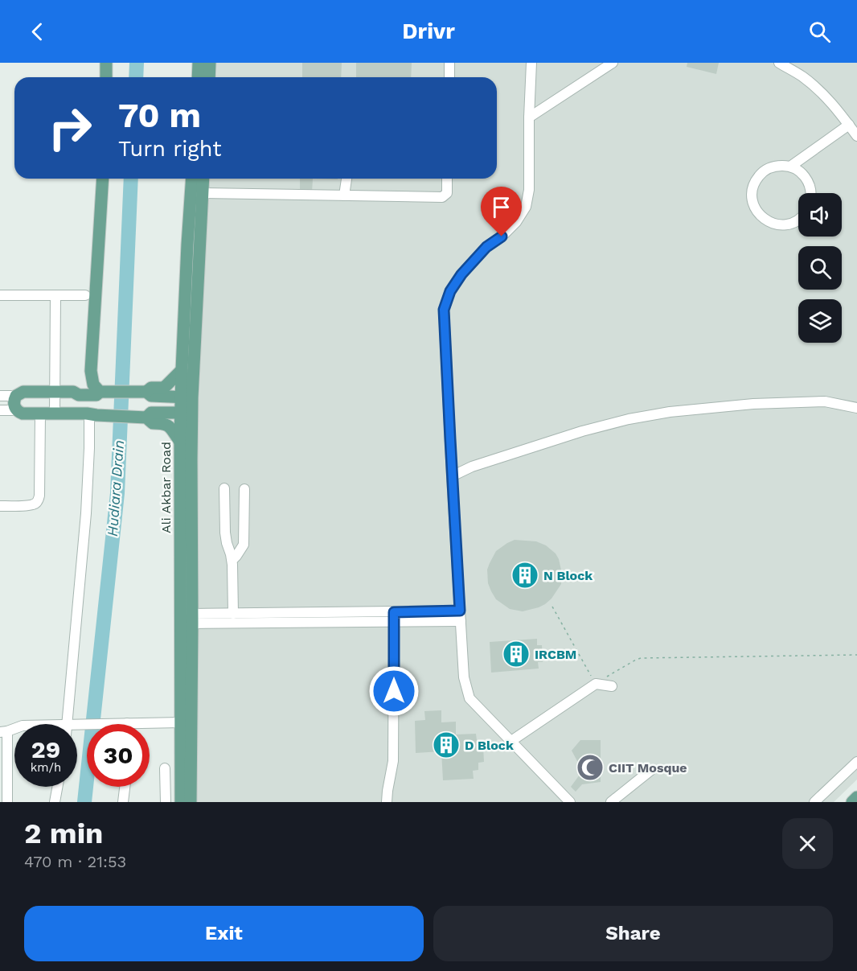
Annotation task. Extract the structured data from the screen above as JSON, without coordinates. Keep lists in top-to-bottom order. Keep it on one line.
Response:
{"streets":{"main road":["Ali Akbar Road"]},"water":["Hudiara Drain"],"places":{"building":["N Block","IRCBM","D Block"],"mosque":["CIIT Mosque"]},"page":{"header":"Drivr","turn":["70 m","Turn right"],"speed":"29 km/h","limit":"30","heading":["2 min","470 m · 21:53"],"buttons":["Exit","Share"]}}
